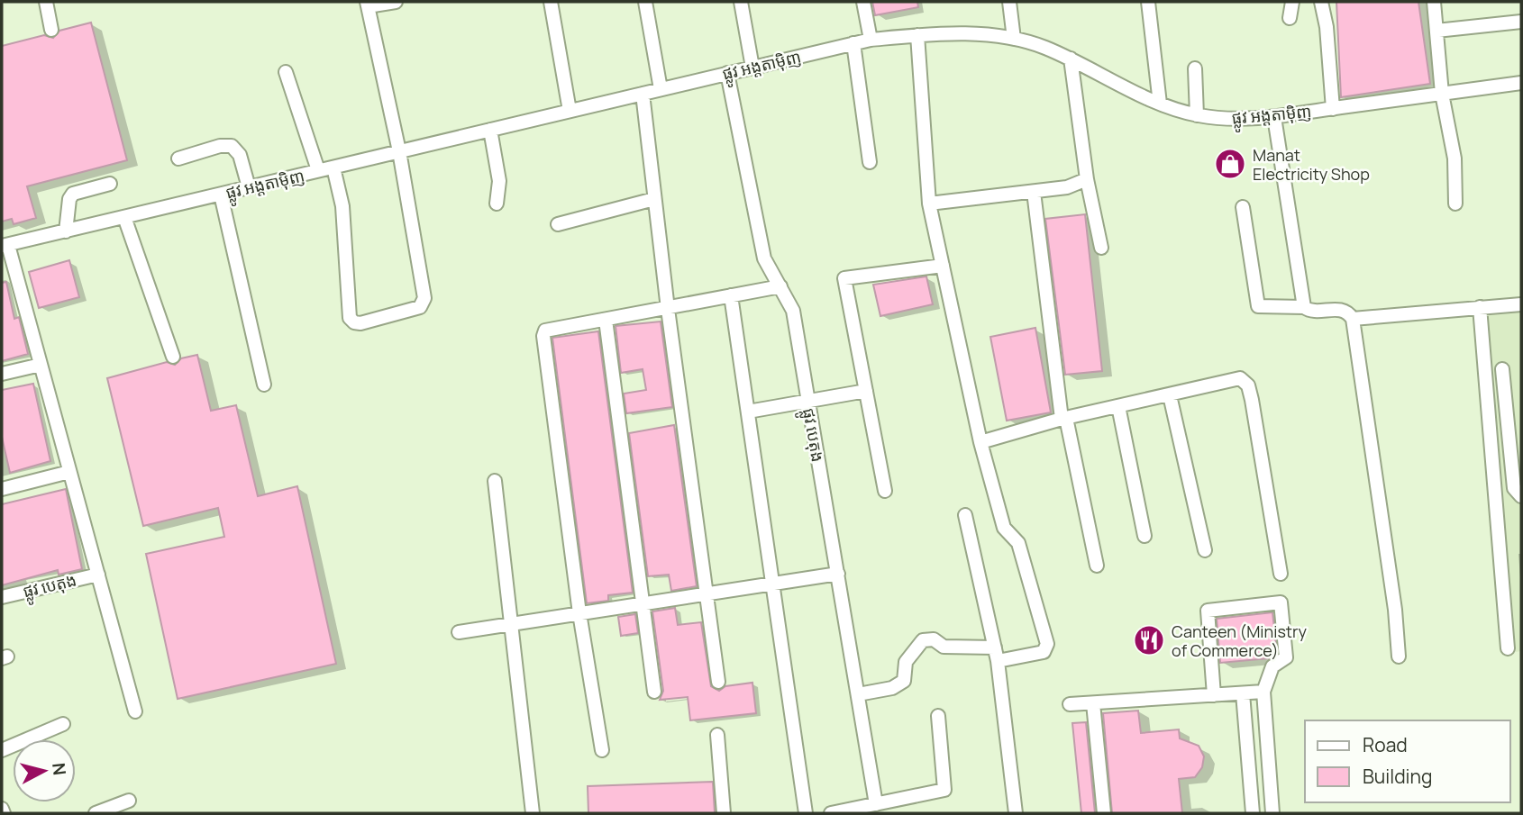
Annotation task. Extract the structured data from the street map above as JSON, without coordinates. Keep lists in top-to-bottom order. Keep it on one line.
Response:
{"streets":{"street":["ផ្លូវ អង្តតាម៉ិញ","ផ្លូវ បេតុង"]},"crossings":[["ផ្លូវ អង្តតាម៉ិញ","ផ្លូវ បេតុង"]],"places":{"shop":["Manat Electricity Shop"],"restaurant":["Canteen (Ministry of Commerce)"]},"legend":["Road","Building"],"north":"right"}
